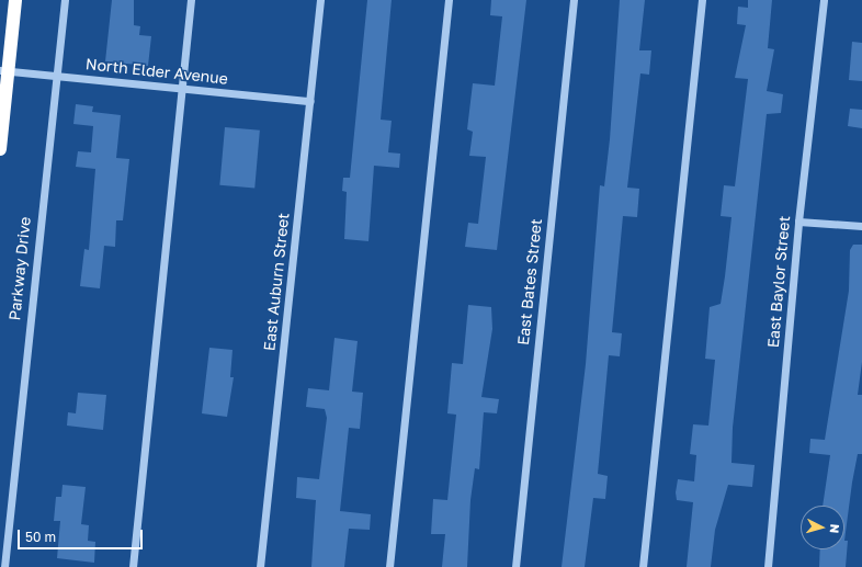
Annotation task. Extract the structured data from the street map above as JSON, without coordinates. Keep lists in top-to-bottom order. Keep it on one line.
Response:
{"streets":{"street":["North Elder Avenue","Parkway Drive","East Auburn Street","East Bates Street","East Baylor Street"]},"crossings":[["North Elder Avenue","Parkway Drive"],["North Elder Avenue","East Auburn Street"]],"scale_bar":"50 m","north":"right"}
